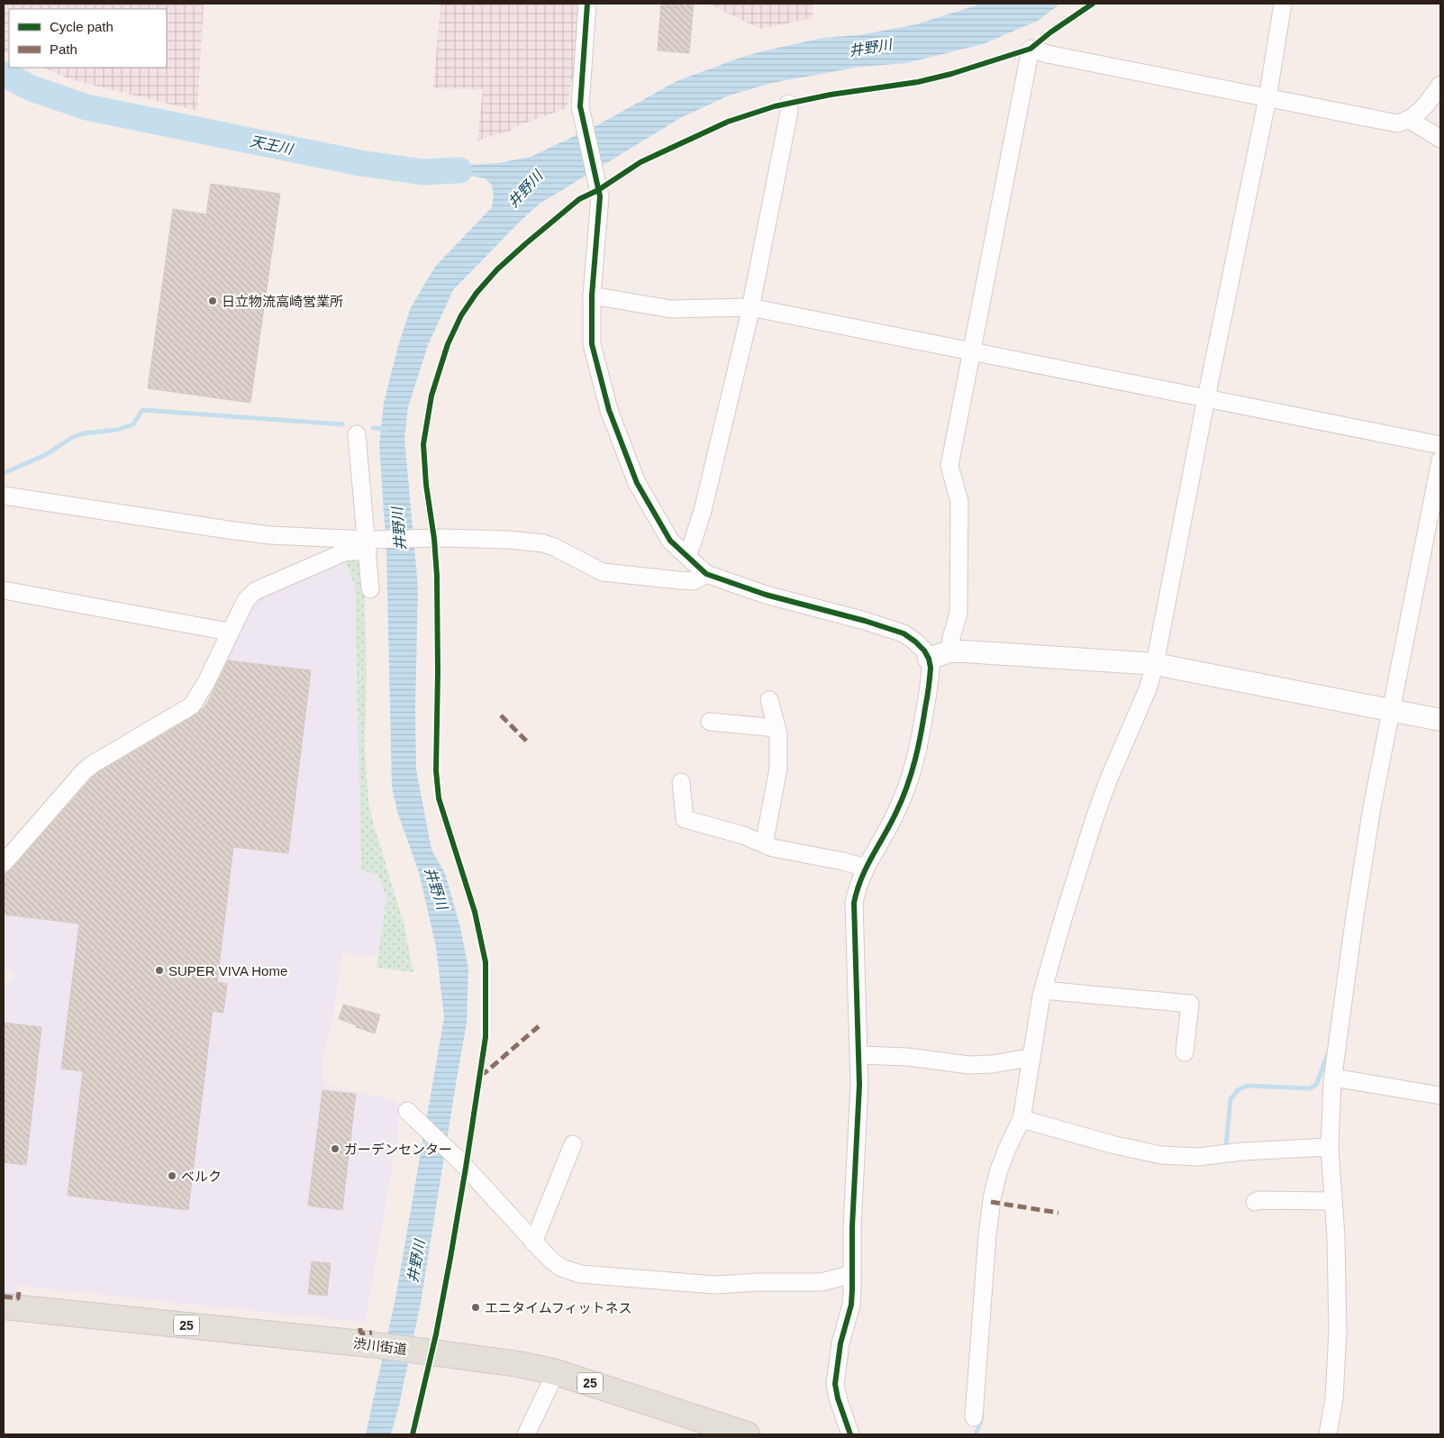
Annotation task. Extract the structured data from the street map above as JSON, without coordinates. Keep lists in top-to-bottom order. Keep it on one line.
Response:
{"streets":{"main road":["25","渋川街道"]},"water":["井野川","天王川"],"places":["日立物流高崎営業所","SUPER VIVA Home","ガーデンセンター","ベルク","エニタイムフィットネス"],"legend":["Cycle path","Path"]}
